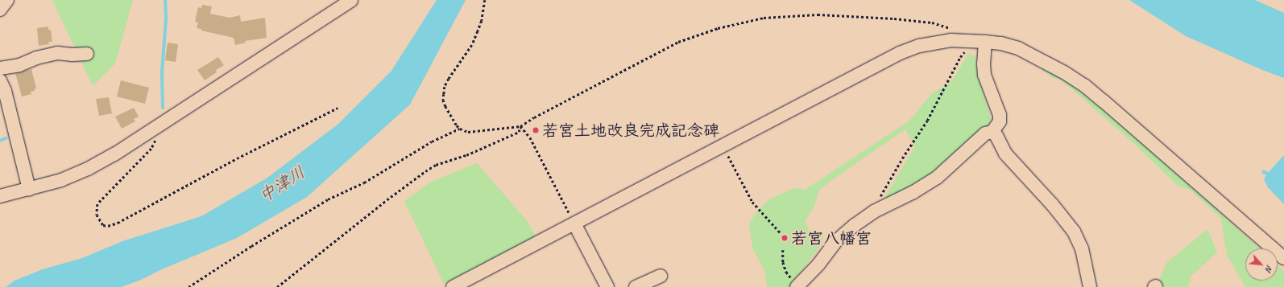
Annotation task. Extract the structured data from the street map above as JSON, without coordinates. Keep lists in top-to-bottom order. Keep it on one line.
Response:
{"water":["中津川"],"places":["若宮土地改良完成記念碑","若宮八幡宮"],"north":"bottom right"}
